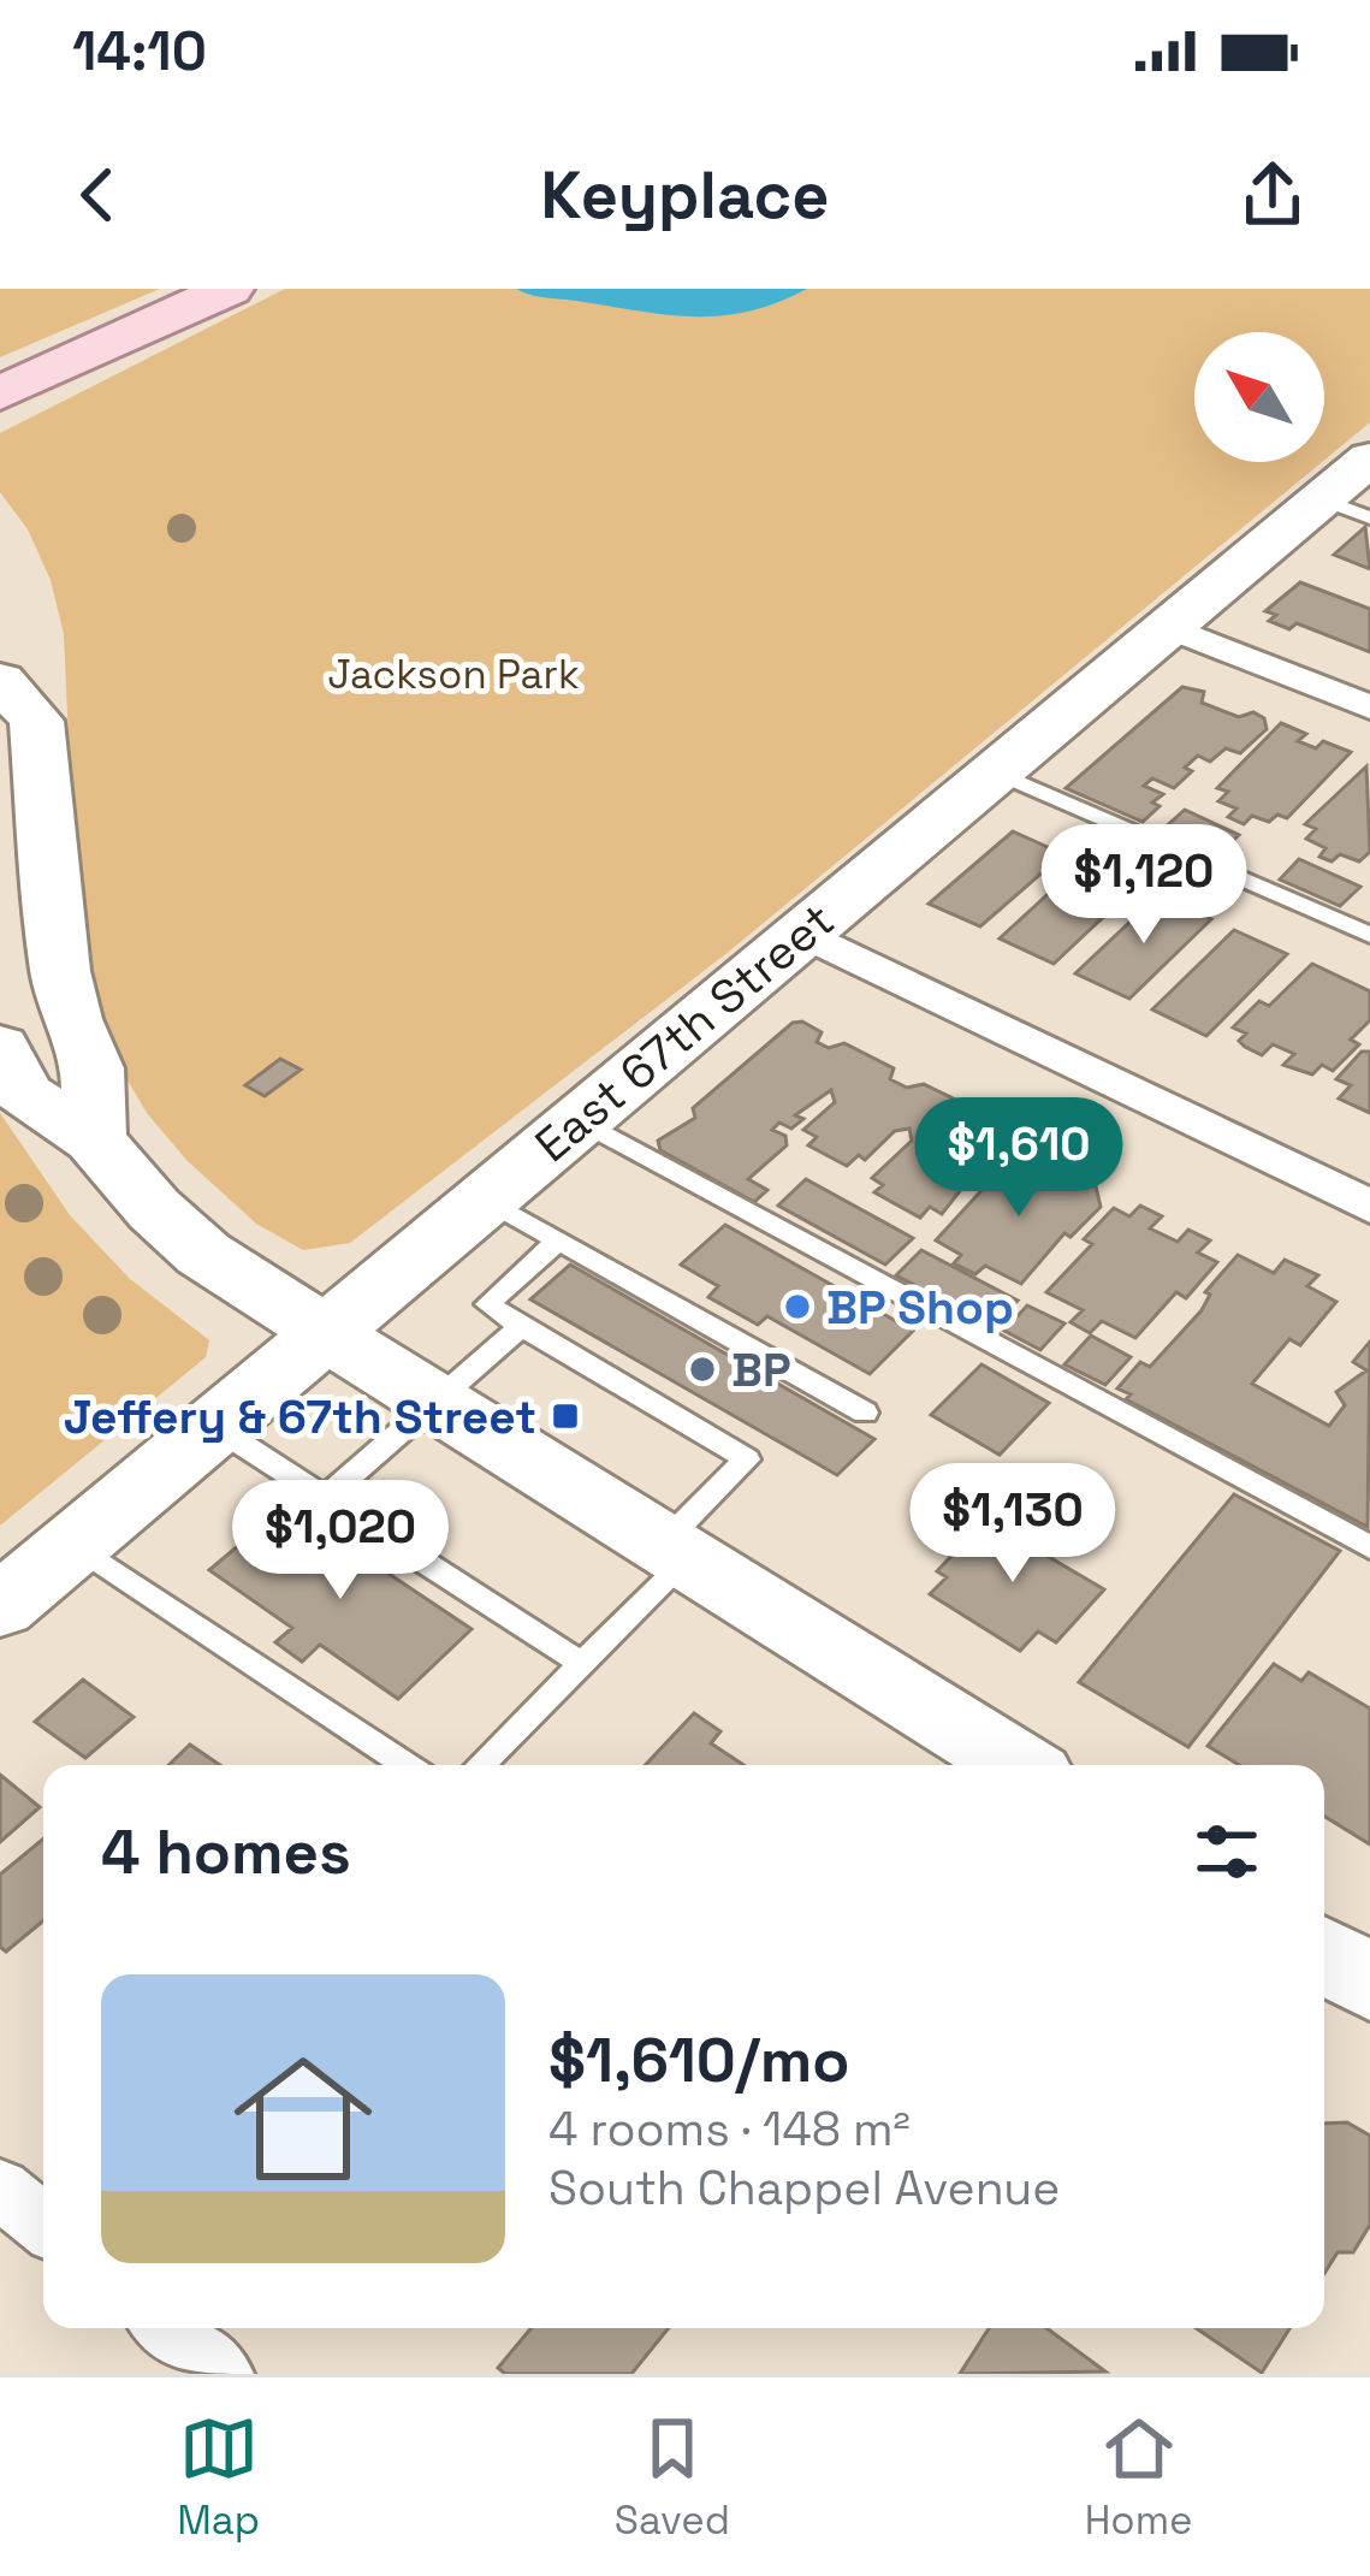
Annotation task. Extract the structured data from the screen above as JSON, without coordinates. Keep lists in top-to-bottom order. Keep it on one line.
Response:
{"streets":{"street":["East 67th Street"]},"parks":["Jackson Park"],"places":{"other":["BP Shop","BP"],"transit":["Jeffery & 67th Street"]},"north":"top left","page":{"status":"14:10","header":"Keyplace","price":["$1,120","$1,610","$1,130","$1,020"],"heading":"4 homes","list":[{"name":"$1,610/mo","note":"4 rooms · 148 m² · South Chappel Avenue"}],"tabs":["Map","Saved","Home"]}}
